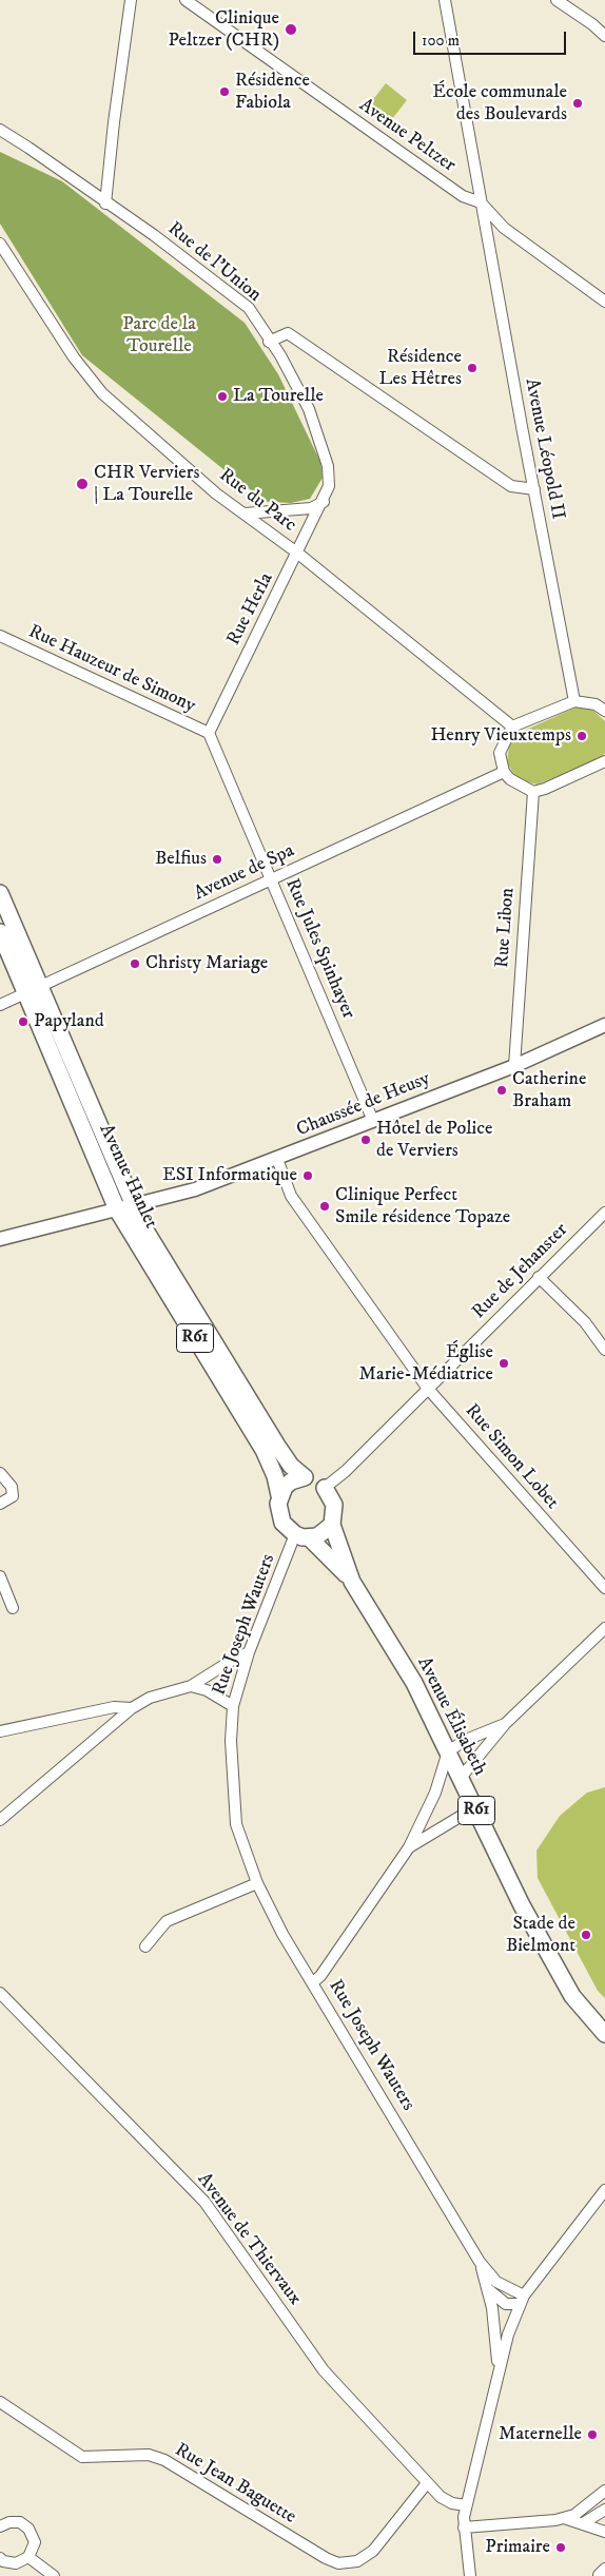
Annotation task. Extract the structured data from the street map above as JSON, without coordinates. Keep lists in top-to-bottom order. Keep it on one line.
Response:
{"streets":{"highway":["Avenue Hanlet","R61","Avenue Élisabeth"],"main road":["Chaussée de Heusy"],"street":["Avenue Peltzer","Rue de l'Union","Avenue Léopold II","Rue du Parc","Rue Herla","Rue Hauzeur de Simony","Avenue de Spa","Rue Libon","Rue Jules Spinhayer","Rue de Jehanster","Rue Simon Lobet","Rue Joseph Wauters","Avenue de Thiervaux","Rue Jean Baguette"]},"crossings":[["Avenue Peltzer","Avenue Léopold II"],["Rue de l'Union","Rue Herla"],["Rue du Parc","Rue Herla"],["Rue Herla","Rue Hauzeur de Simony"],["Rue Herla","Rue Jules Spinhayer"],["Rue Hauzeur de Simony","Rue Jules Spinhayer"],["Avenue de Spa","Rue Jules Spinhayer"],["Avenue de Spa","Avenue Hanlet"],["Rue Libon","Chaussée de Heusy"],["Rue Jules Spinhayer","Chaussée de Heusy"],["Chaussée de Heusy","Avenue Hanlet"],["Chaussée de Heusy","R61"],["Chaussée de Heusy","Rue Simon Lobet"],["Avenue Hanlet","Rue de Jehanster"],["Avenue Hanlet","R61"],["Avenue Hanlet","Rue Joseph Wauters"],["Avenue Hanlet","Avenue Élisabeth"],["Rue de Jehanster","R61"],["Rue de Jehanster","Rue Simon Lobet"],["Rue de Jehanster","Rue Joseph Wauters"],["Rue de Jehanster","Avenue Élisabeth"],["R61","Rue Joseph Wauters"],["R61","Avenue Élisabeth"],["Rue Joseph Wauters","Avenue Élisabeth"],["Avenue de Thiervaux","Rue Jean Baguette"]],"parks":["Parc de la Tourelle"],"places":["Clinique Peltzer (CHR)","Résidence Fabiola","École communale des Boulevards","Résidence Les Hêtres","La Tourelle","CHR Verviers | La Tourelle","Henry Vieuxtemps","Belfius","Christy Mariage","Papyland","Catherine Braham","Hôtel de Police de Verviers","ESI Informatique","Clinique Perfect Smile résidence Topaze","Église Marie-Médiatrice","Stade de Bielmont","Maternelle","Primaire"],"scale_bar":"100 m"}
